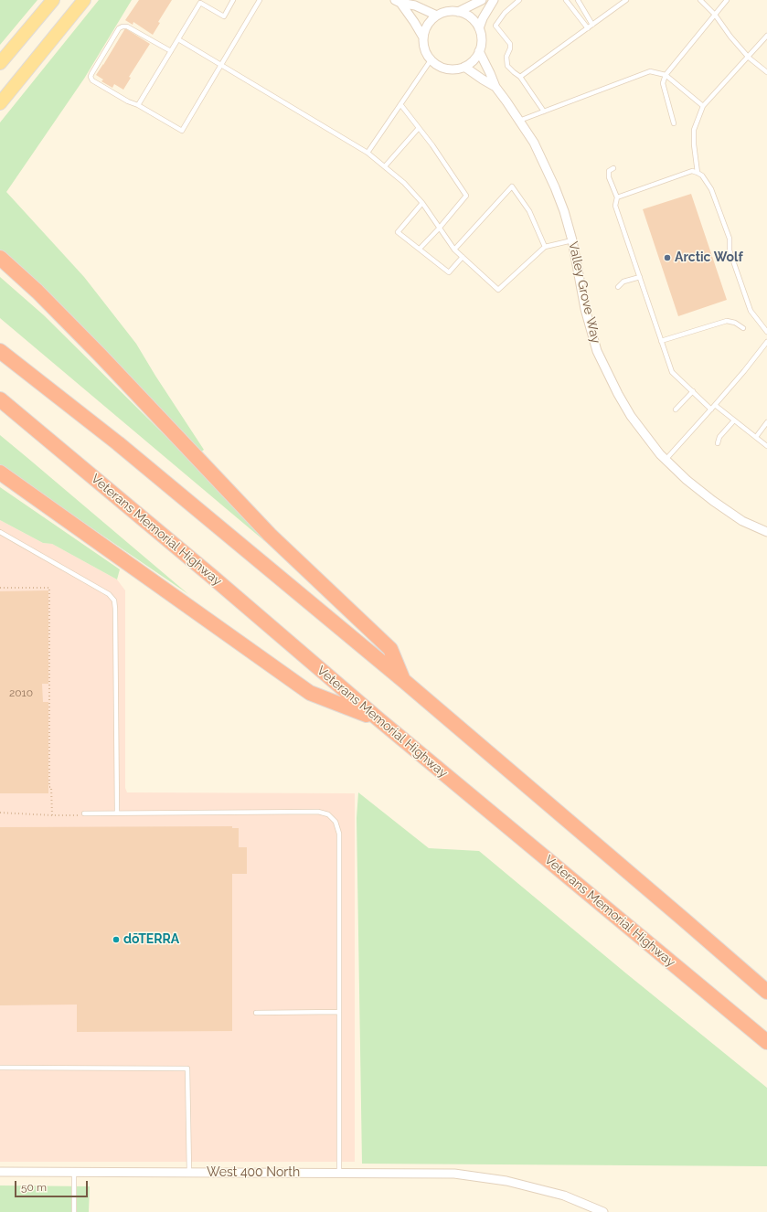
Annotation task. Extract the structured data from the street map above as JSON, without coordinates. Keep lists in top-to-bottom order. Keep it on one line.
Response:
{"streets":{"highway":["Veterans Memorial Highway"],"street":["Valley Grove Way","West 400 North"]},"places":["Arctic Wolf","dōTERRA"],"house_numbers":["2010"],"scale_bar":"50 m"}
